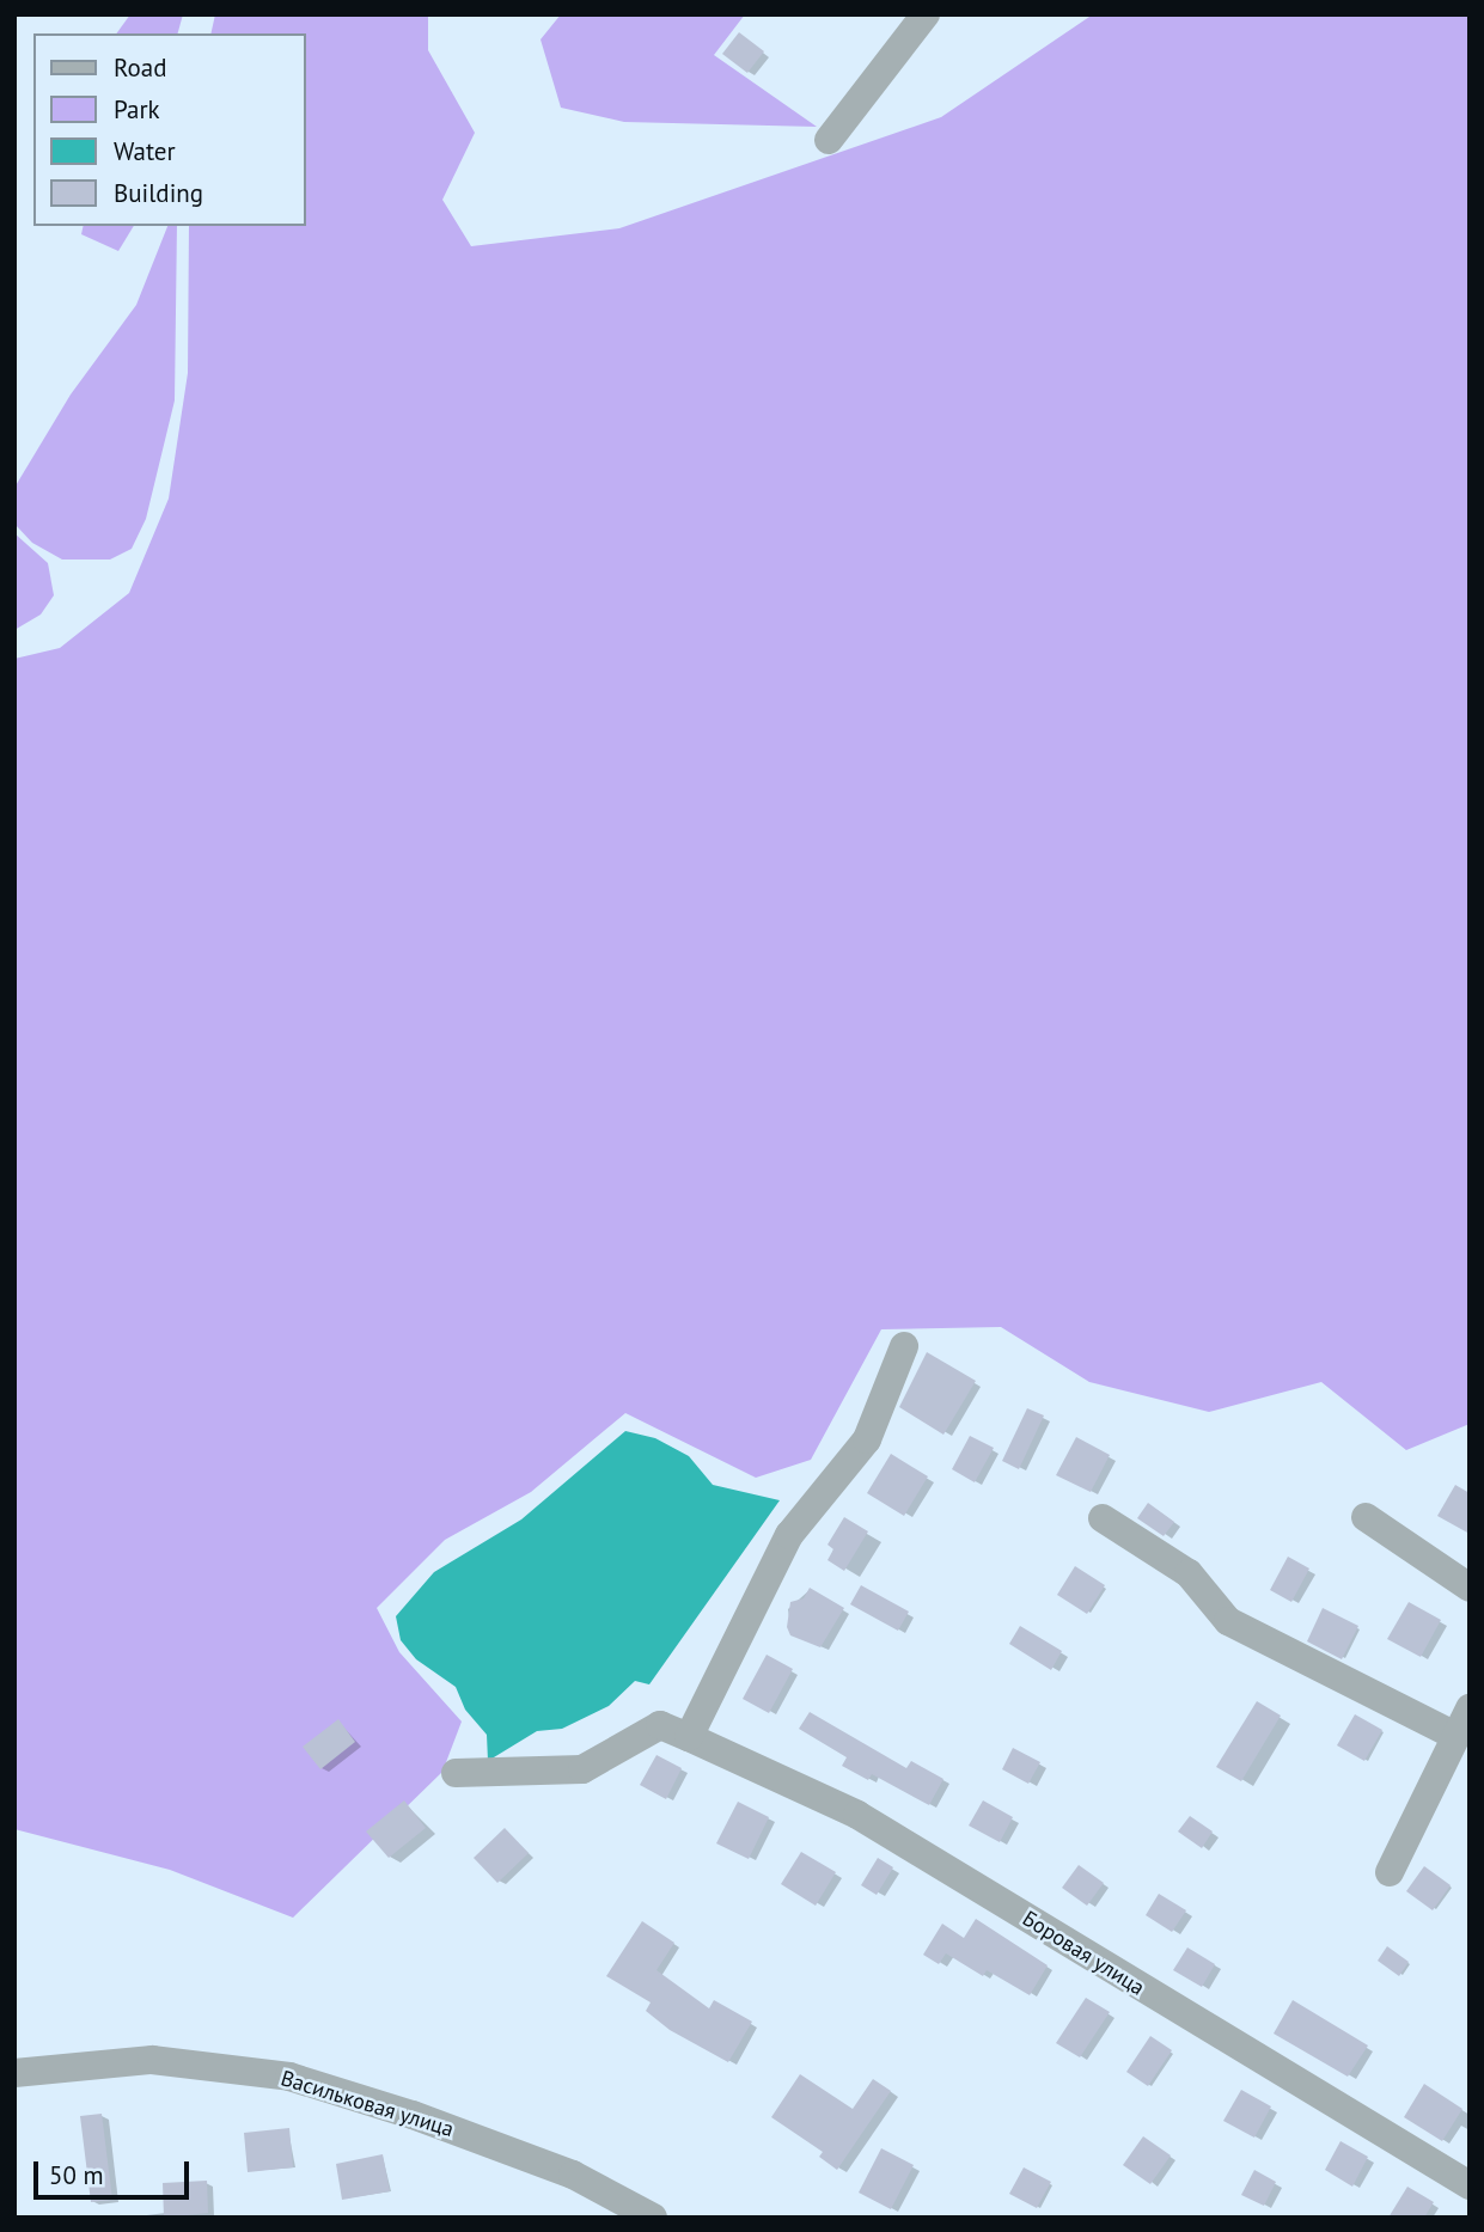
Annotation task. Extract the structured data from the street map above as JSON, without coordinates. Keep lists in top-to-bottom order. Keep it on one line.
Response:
{"streets":{"street":["Боровая улица","Васильковая улица"]},"legend":["Road","Park","Water","Building"],"scale_bar":"50 m"}
